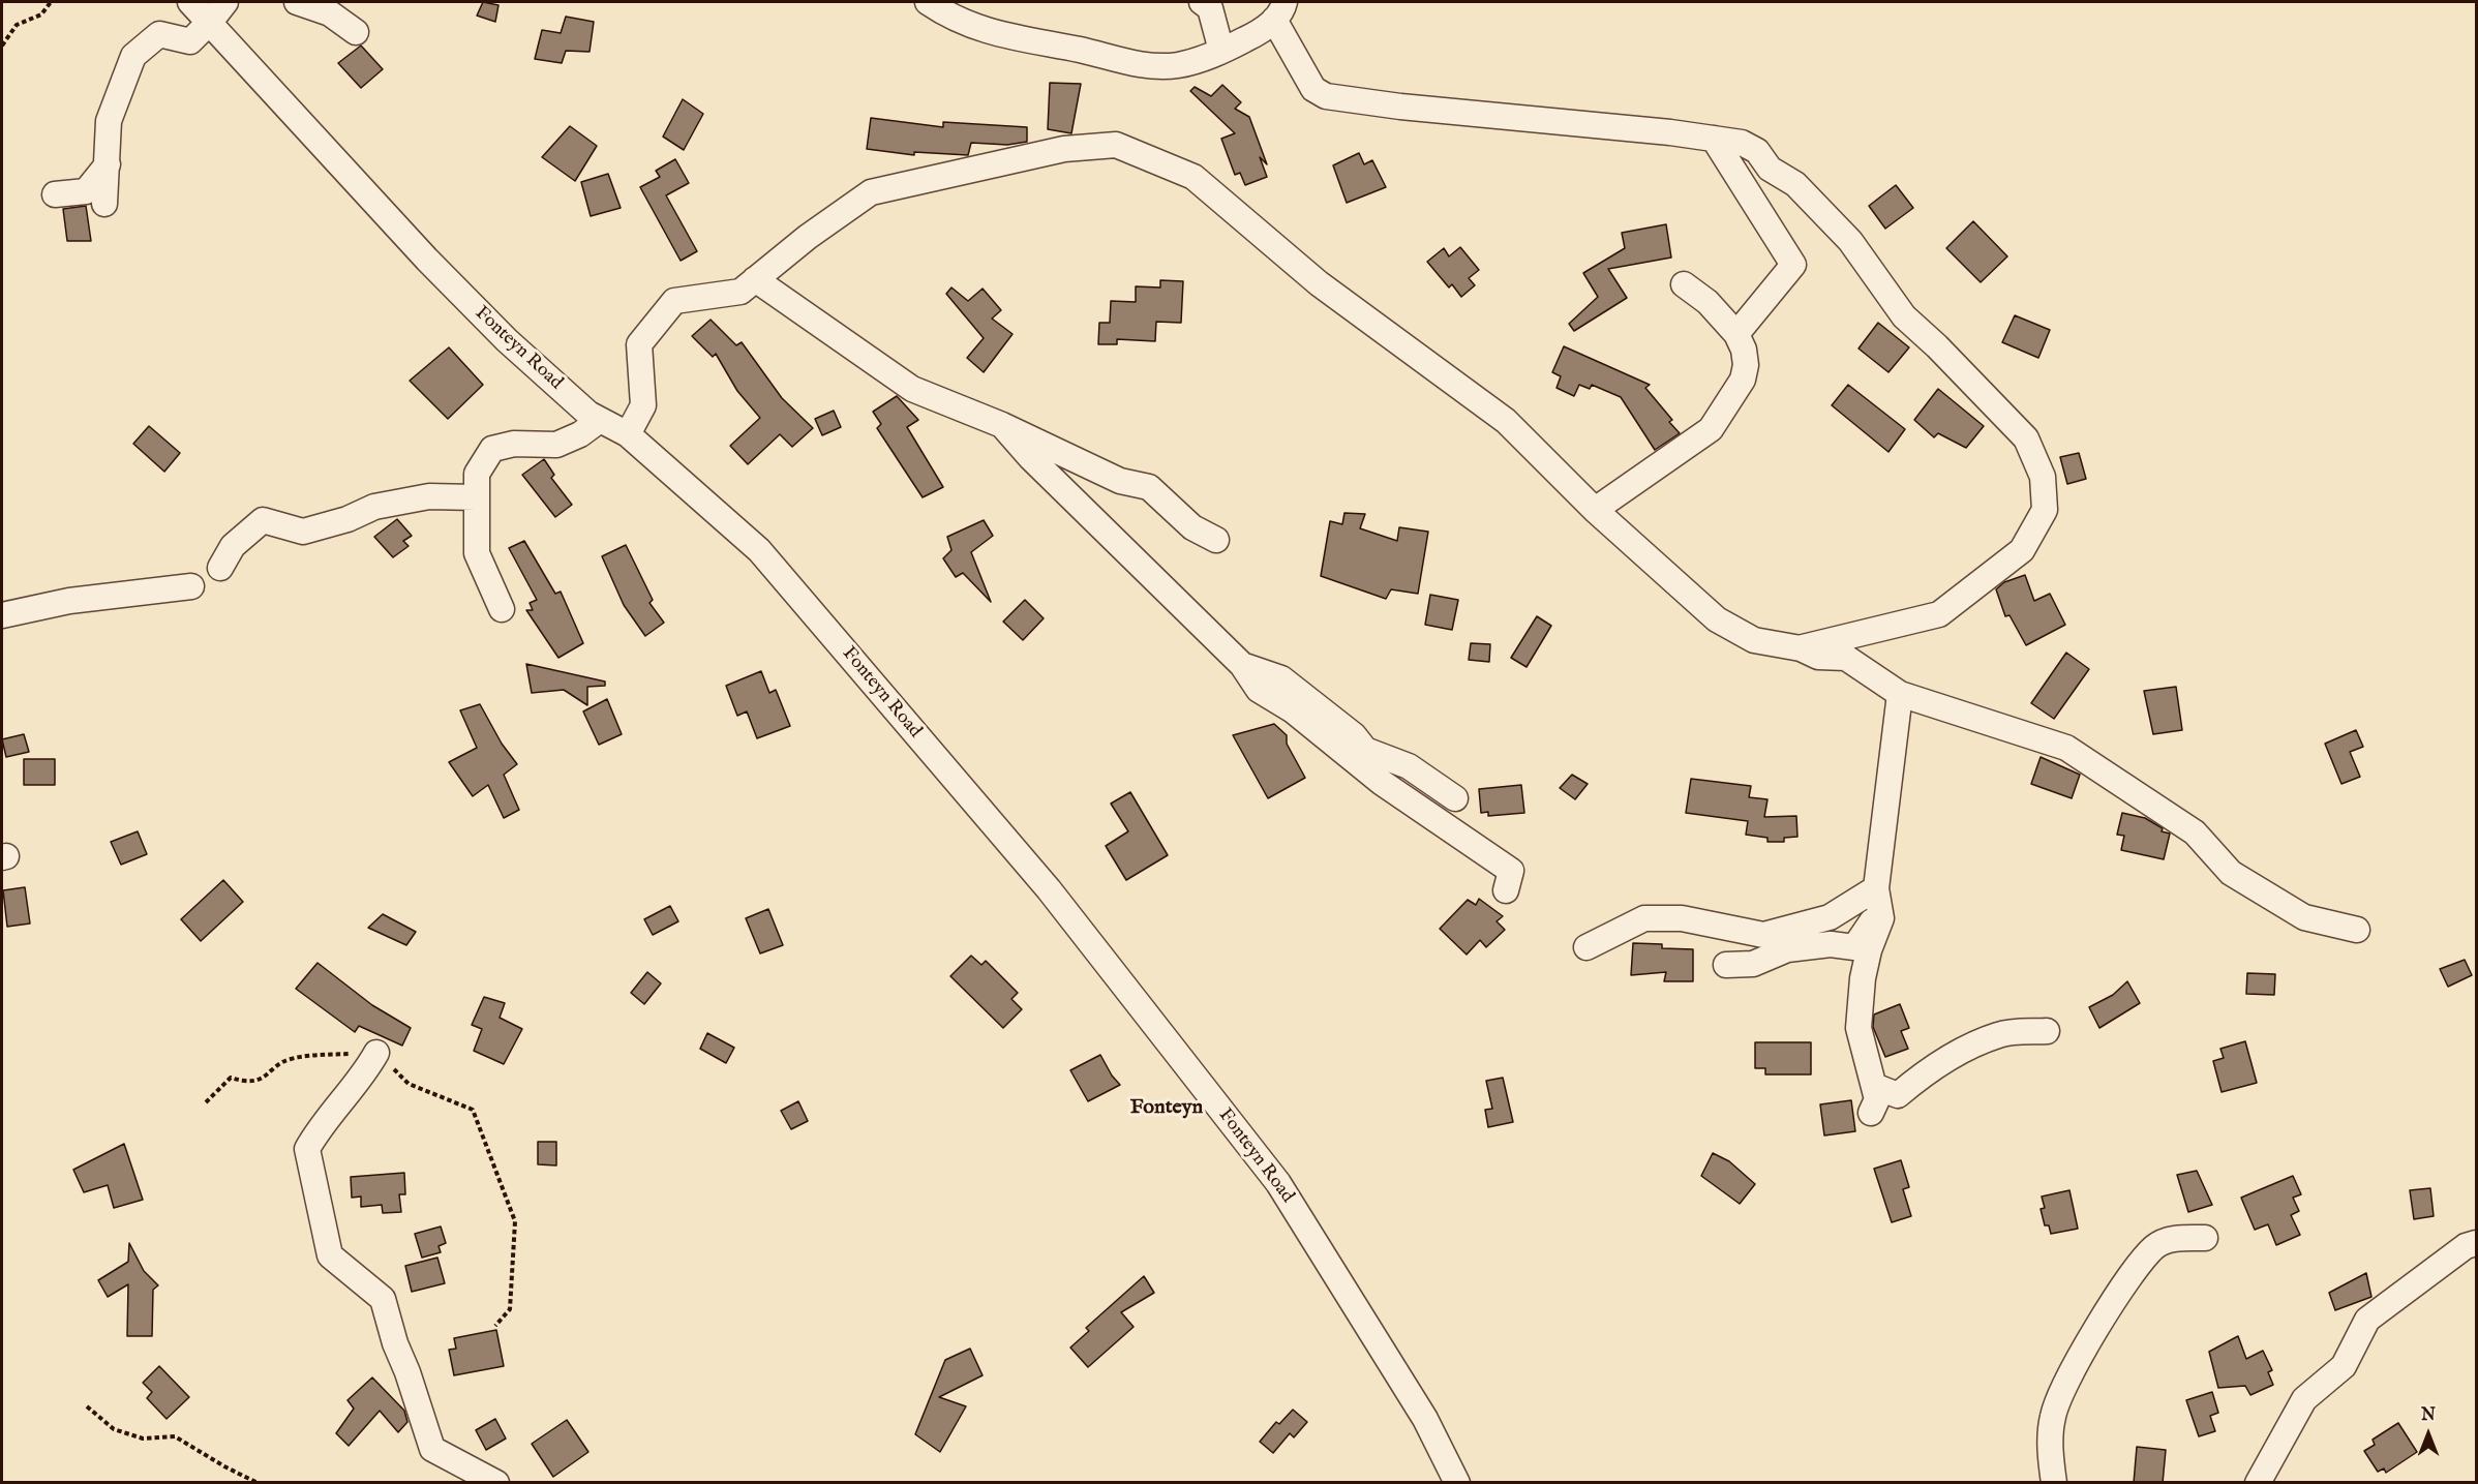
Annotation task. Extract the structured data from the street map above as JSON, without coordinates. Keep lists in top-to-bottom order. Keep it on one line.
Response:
{"streets":{"street":["Fonteyn Road"]},"districts":["Fonteyn"],"north":"top"}
